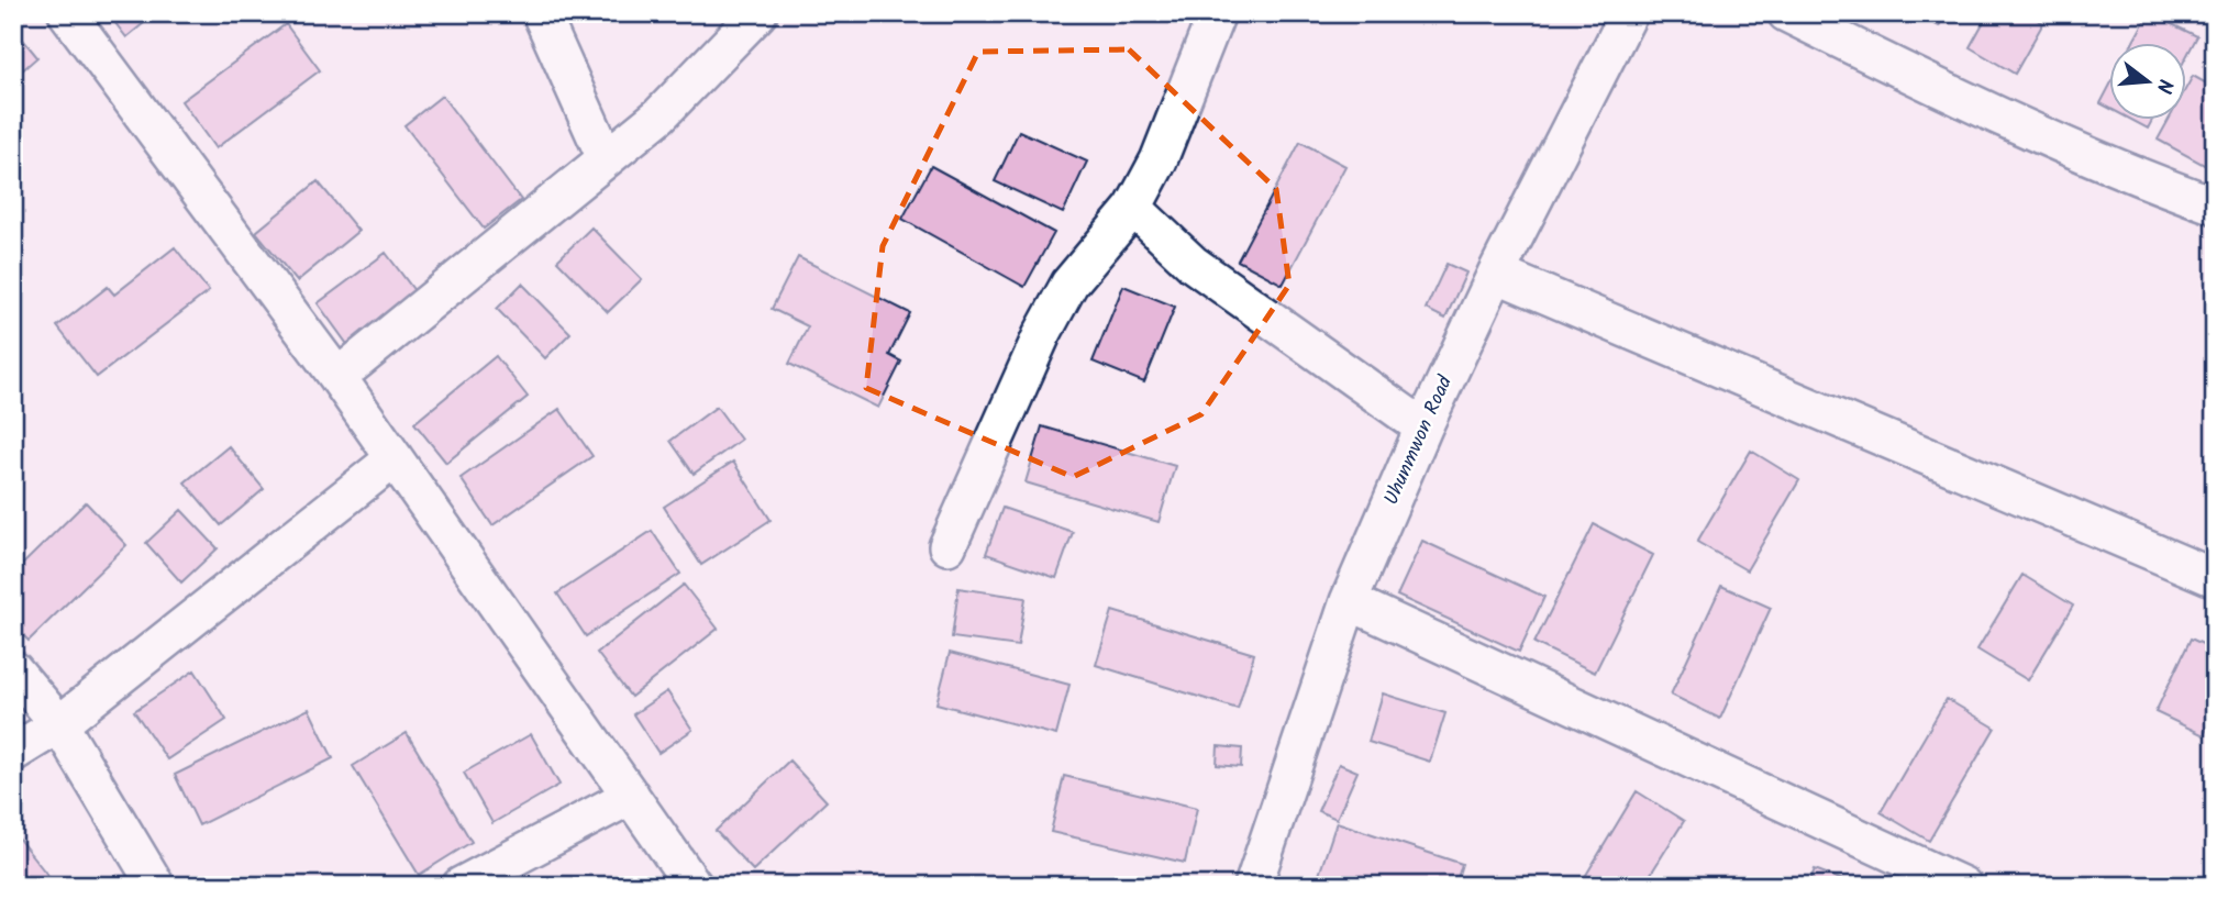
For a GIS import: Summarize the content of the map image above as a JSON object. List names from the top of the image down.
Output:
{
  "streets": {
    "street": ["Uhunmwon Road"]
  },
  "north": "right"
}
